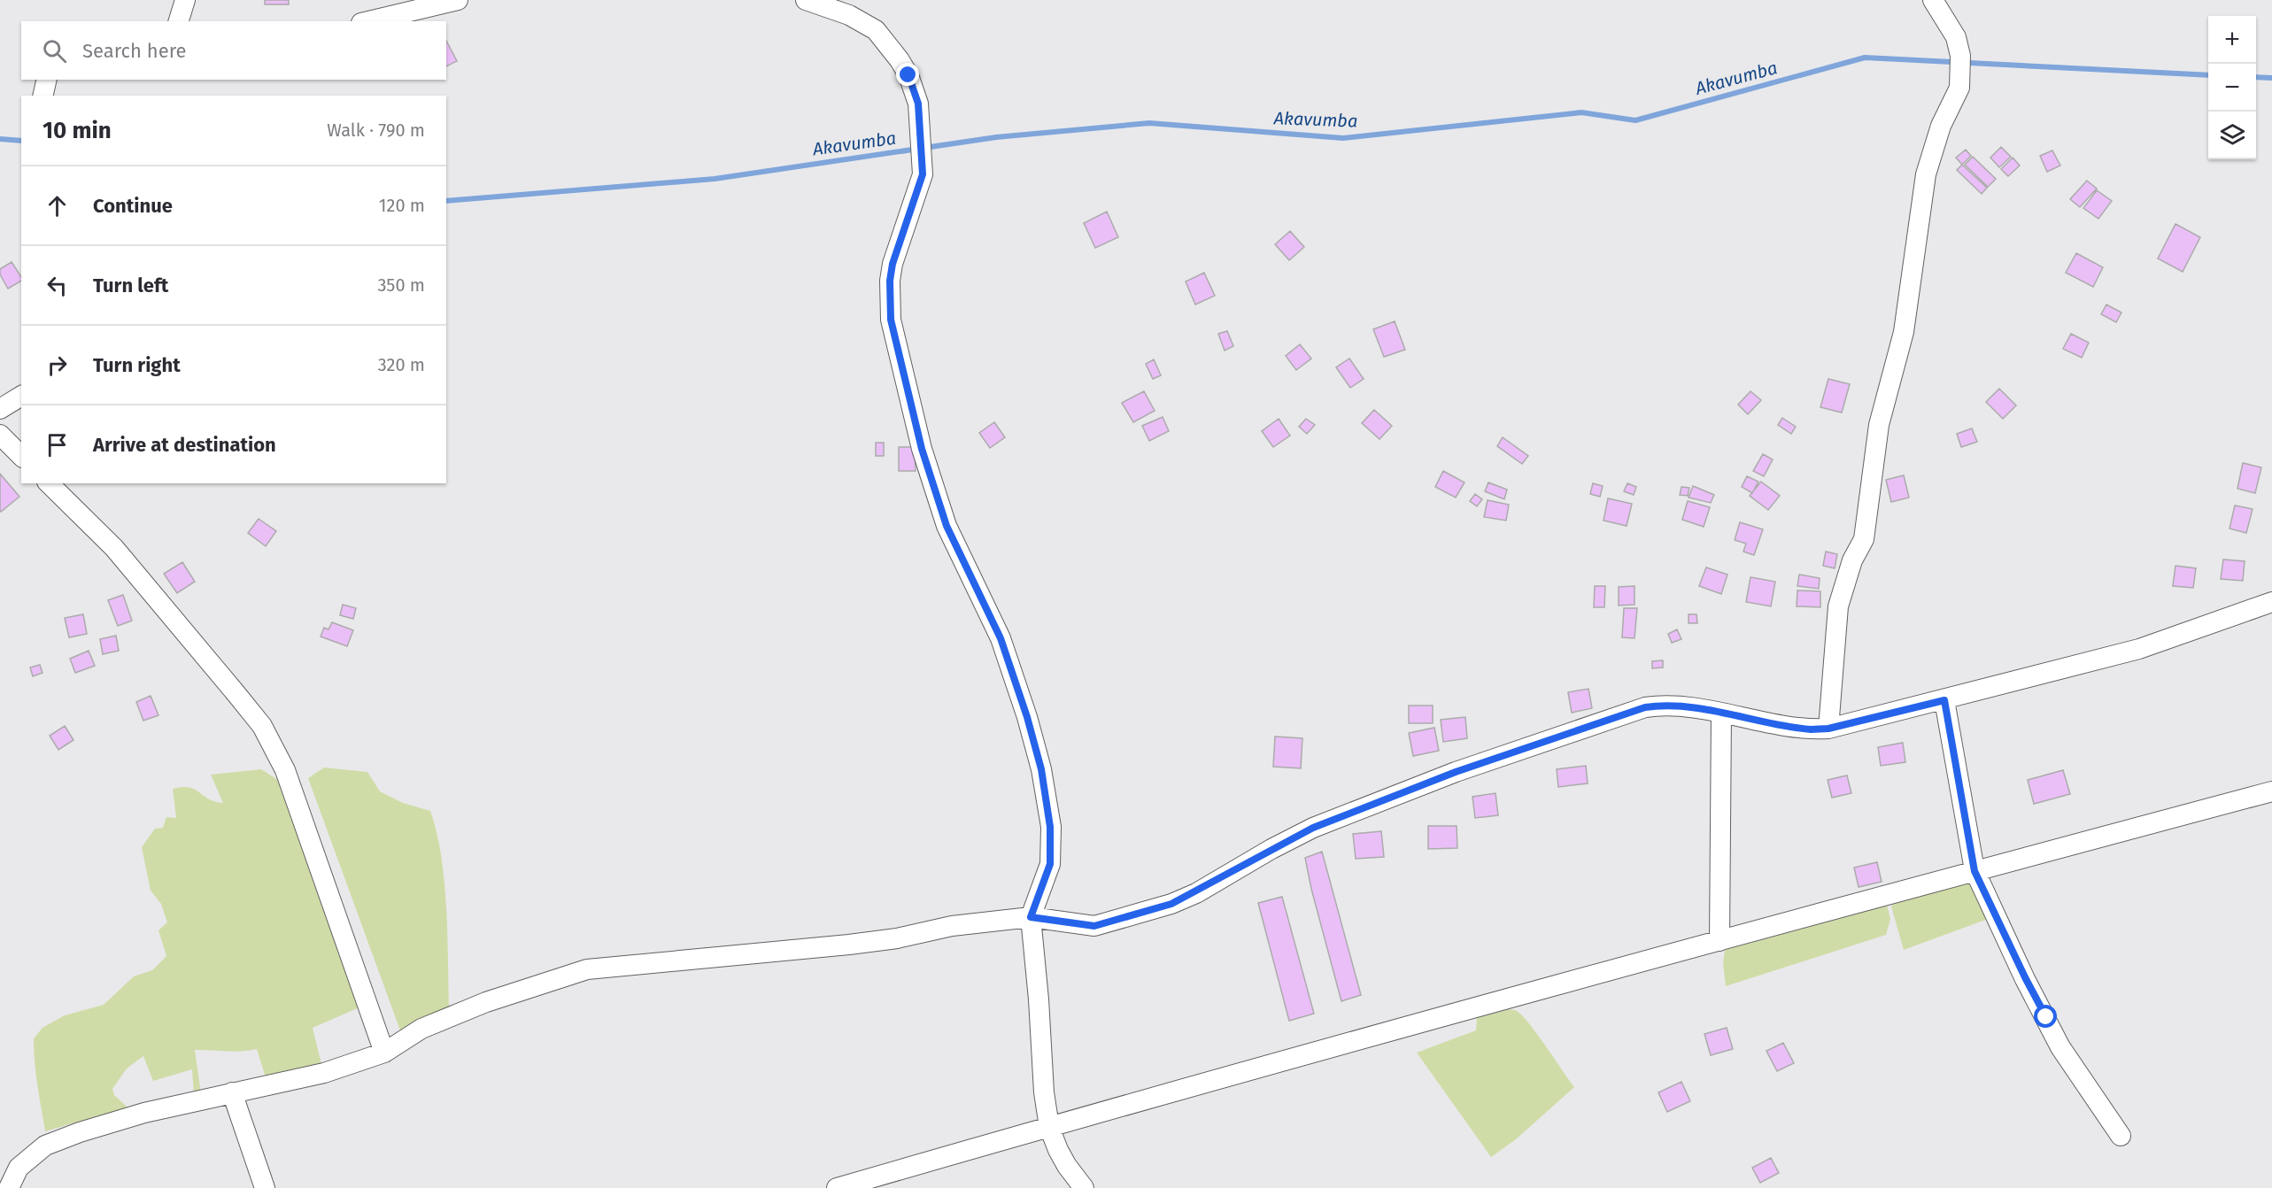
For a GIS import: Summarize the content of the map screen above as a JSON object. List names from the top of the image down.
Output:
{
  "water": ["Akavumba"],
  "page": {
    "map_buttons": ["+", "−"],
    "search": "Search here",
    "heading": ["10 min", "Walk · 790 m"],
    "list": [
      ["Continue", "120 m"],
      ["Turn left", "350 m"],
      ["Turn right", "320 m"],
      "Arrive at destination"
    ]
  }
}
